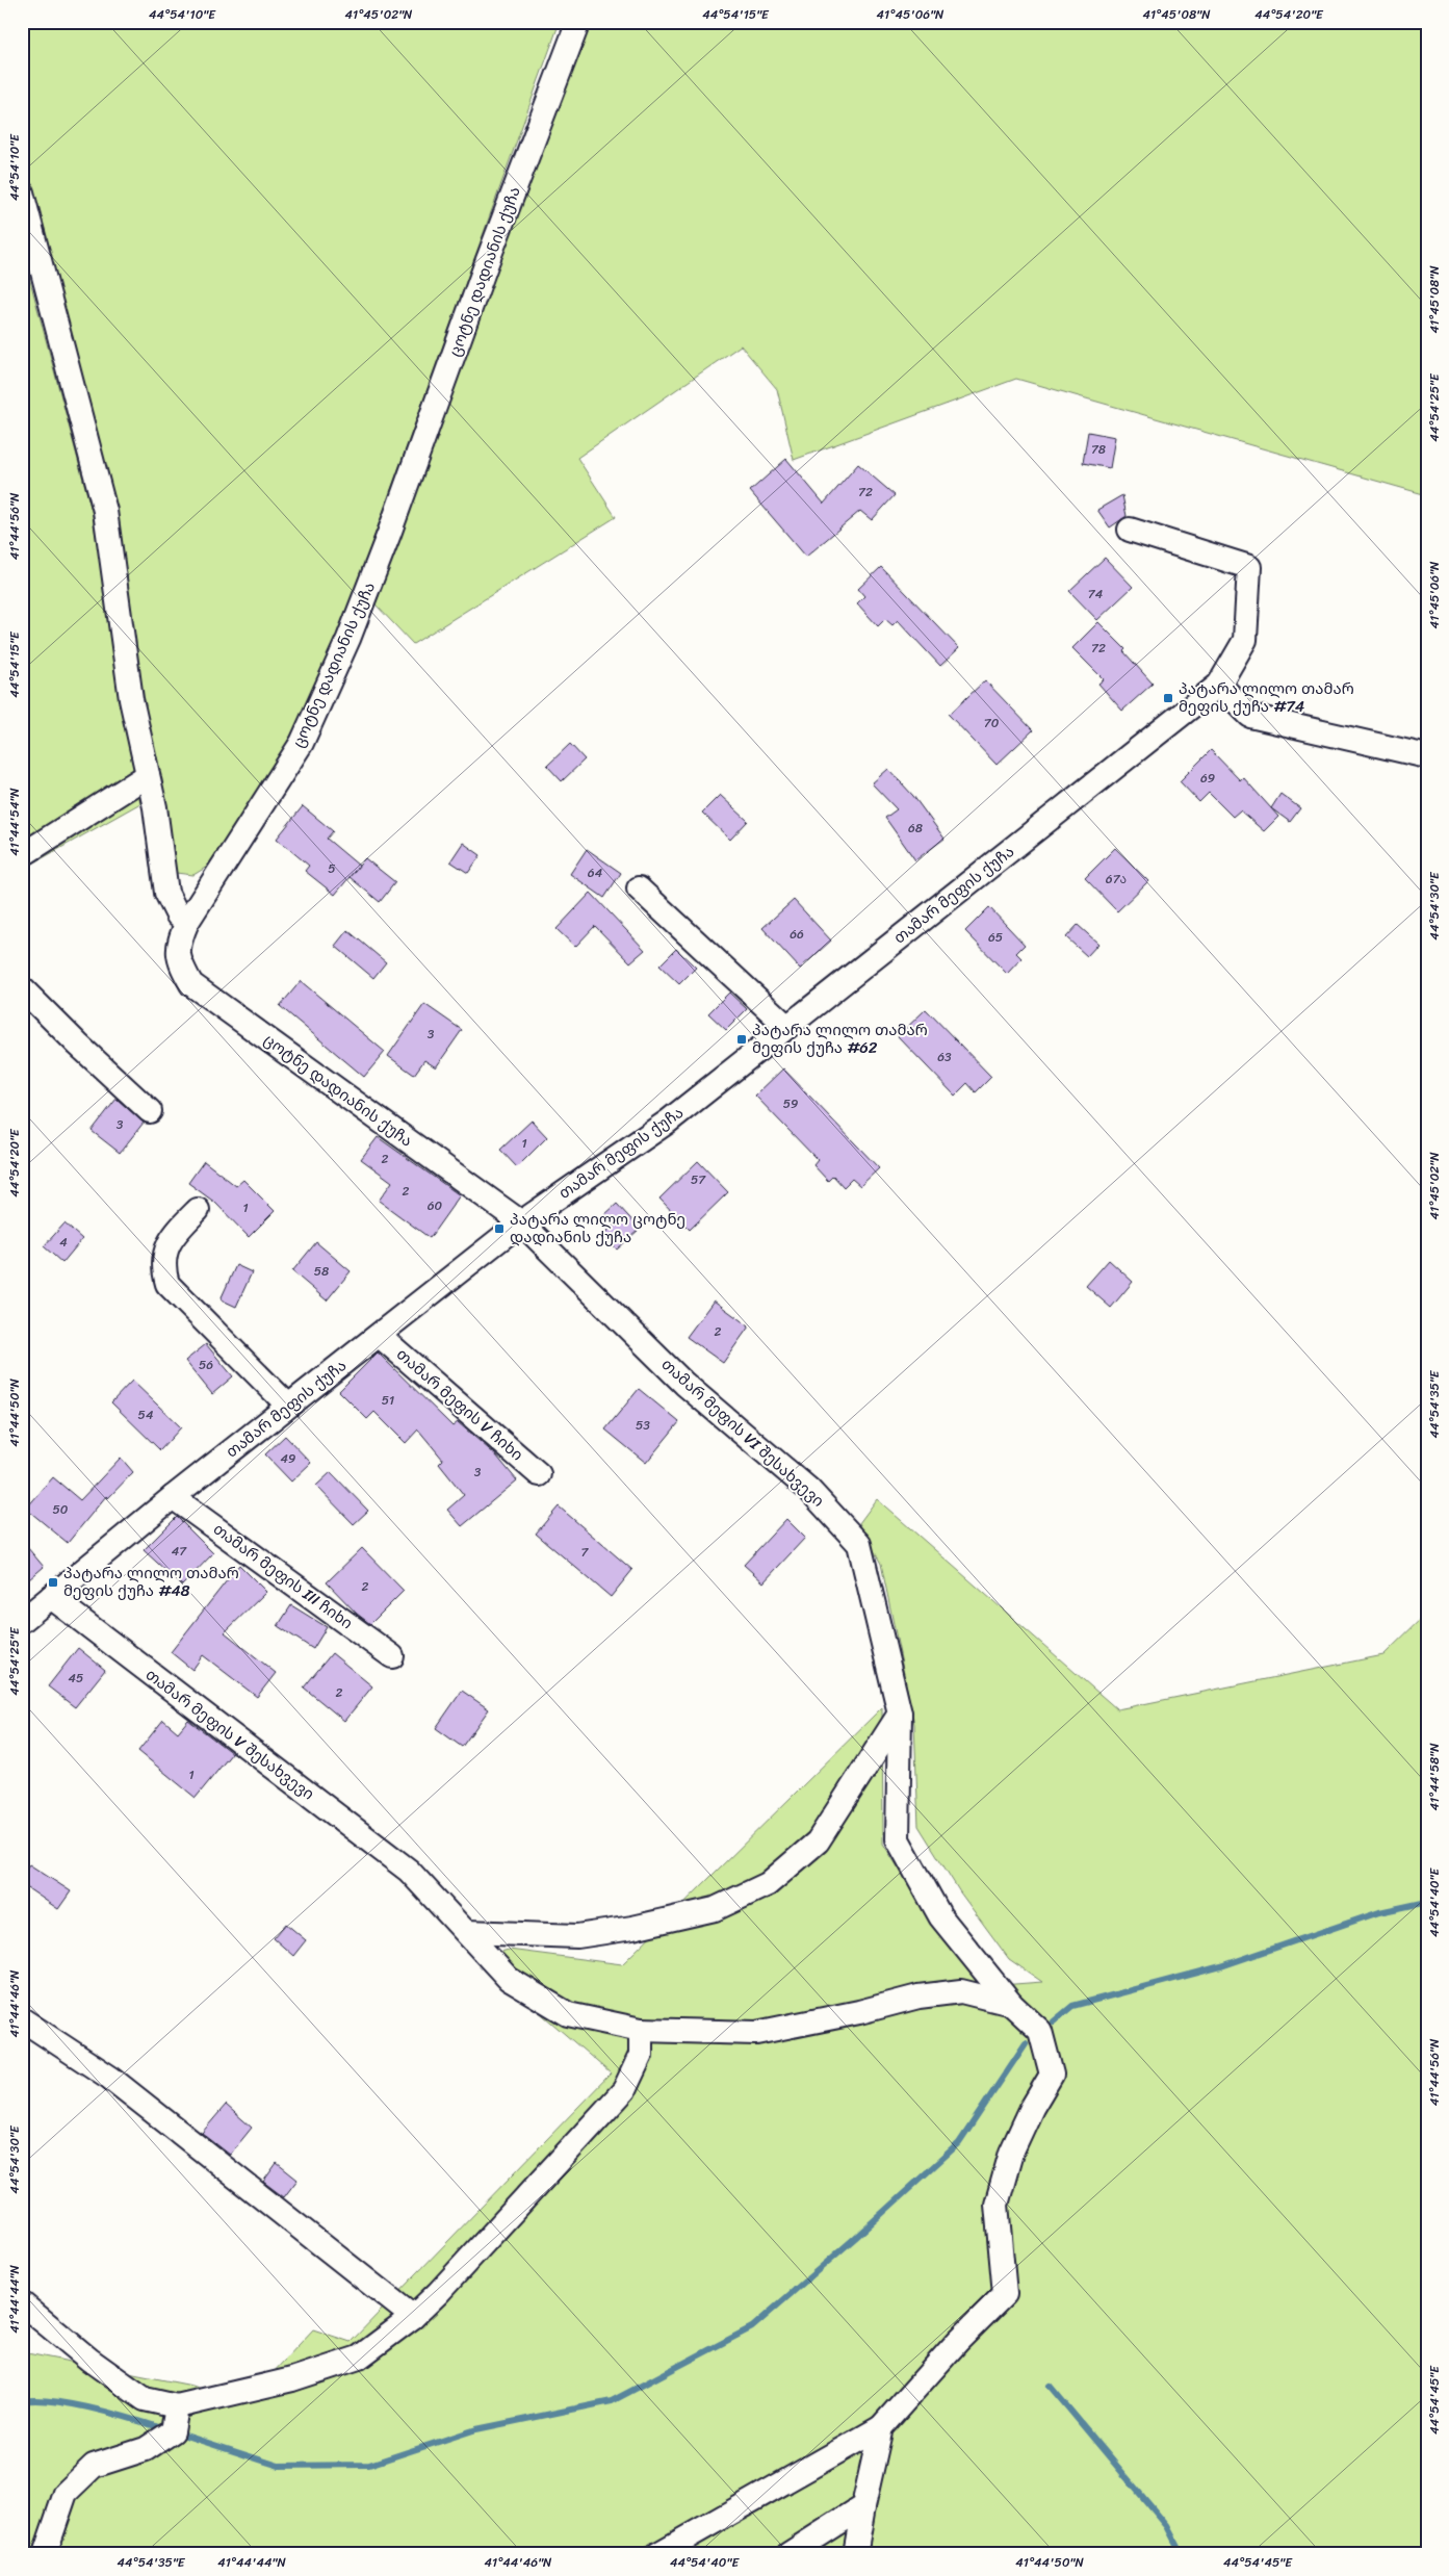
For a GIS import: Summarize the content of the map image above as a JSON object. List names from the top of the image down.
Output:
{
  "streets": {
    "street": [
      "ცოტნე დადიანის ქუჩა",
      "თამარ მეფის ქუჩა",
      "თამარ მეფის V ჩიხი",
      "თამარ მეფის VI შესახვევი",
      "თამარ მეფის III ჩიხი",
      "თამარ მეფის V შესახვევი"
    ]
  },
  "crossings": [
    ["ცოტნე დადიანის ქუჩა", "თამარ მეფის ქუჩა"],
    ["ცოტნე დადიანის ქუჩა", "თამარ მეფის VI შესახვევი"],
    ["თამარ მეფის ქუჩა", "თამარ მეფის V ჩიხი"],
    ["თამარ მეფის ქუჩა", "თამარ მეფის VI შესახვევი"],
    ["თამარ მეფის ქუჩა", "თამარ მეფის III ჩიხი"],
    ["თამარ მეფის ქუჩა", "თამარ მეფის V შესახვევი"],
    ["თამარ მეფის VI შესახვევი", "თამარ მეფის V შესახვევი"]
  ],
  "places": {
    "transit": [
      "პატარა ლილო თამარ მეფის ქუჩა #74",
      "პატარა ლილო თამარ მეფის ქუჩა #62",
      "პატარა ლილო ცოტნე დადიანის ქუჩა",
      "პატარა ლილო თამარ მეფის ქუჩა #48"
    ]
  },
  "house_numbers": [
    "78",
    "72",
    "74",
    "72",
    "70",
    "69",
    "68",
    "5",
    "64",
    "67ა",
    "66",
    "65",
    "3",
    "63",
    "59",
    "3",
    "1",
    "2",
    "57",
    "2",
    "60",
    "1",
    "4",
    "58",
    "2",
    "56",
    "51",
    "54",
    "53",
    "49",
    "3",
    "50",
    "47",
    "7",
    "2",
    "45",
    "2",
    "1"
  ],
  "coordinates": [
    "44°54'10\"E",
    "41°45'02\"N",
    "44°54'15\"E",
    "41°45'06\"N",
    "41°45'08\"N",
    "44°54'20\"E",
    "44°54'25\"E",
    "41°44'56\"N",
    "41°44'54\"N",
    "44°54'30\"E",
    "44°54'35\"E",
    "41°44'50\"N",
    "41°44'58\"N",
    "44°54'40\"E",
    "41°44'46\"N",
    "41°44'44\"N",
    "44°54'45\"E"
  ]
}
